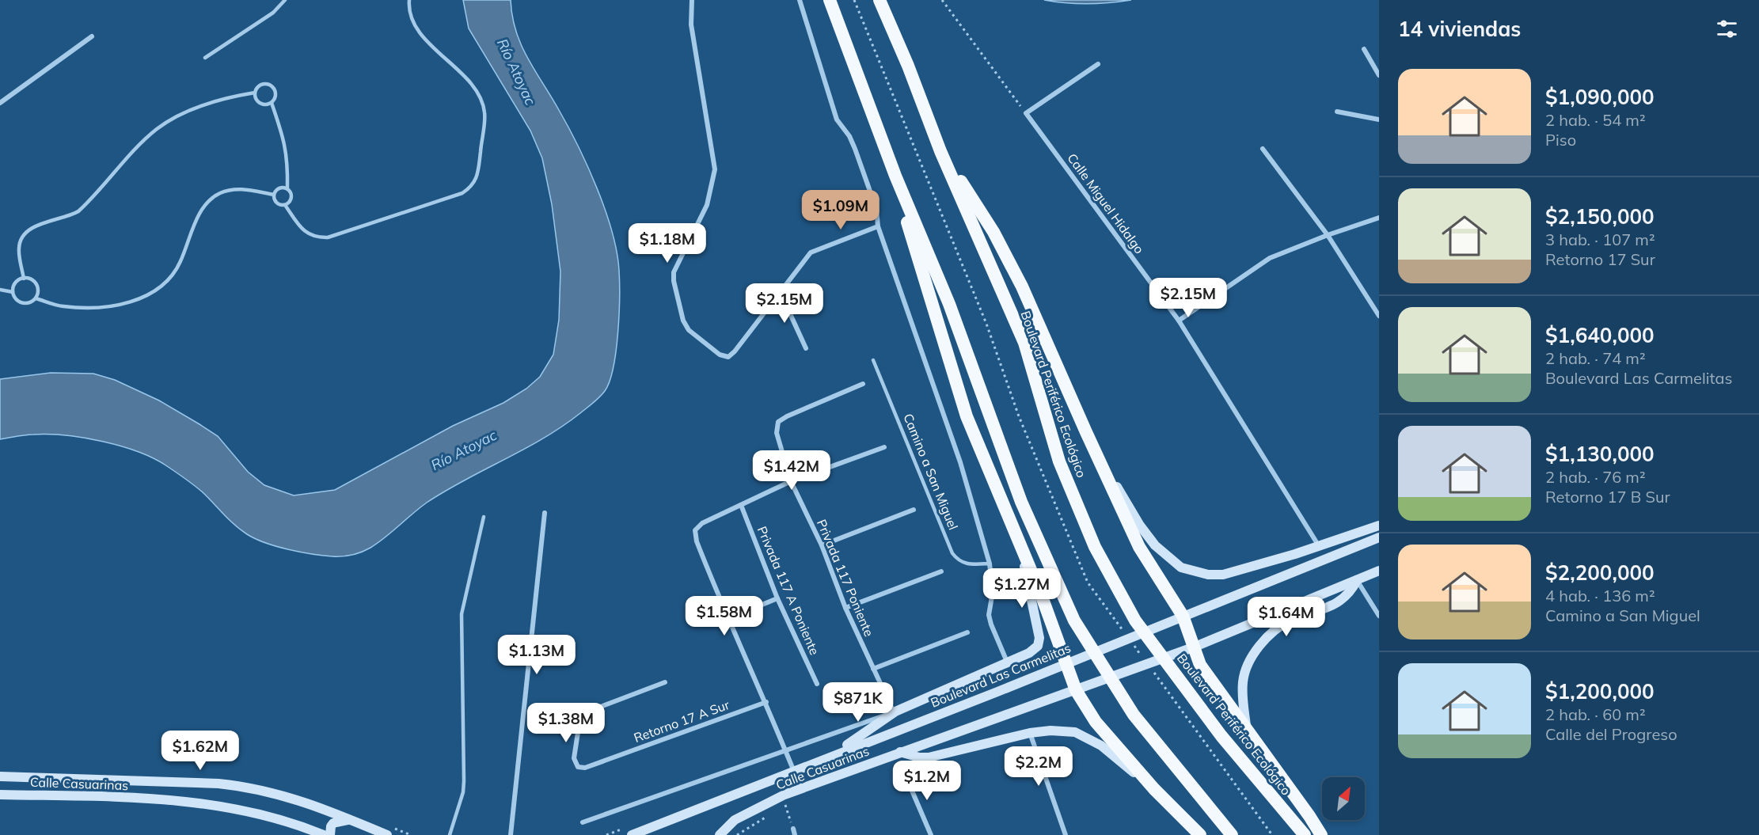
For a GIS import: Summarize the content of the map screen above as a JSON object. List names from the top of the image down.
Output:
{
  "streets": {
    "highway": ["Boulevard Periférico Ecológico"],
    "main road": ["Boulevard Las Carmelitas", "Calle Casuarinas"],
    "street": [
      "Calle Miguel Hidalgo",
      "Privada 117 Poniente",
      "Privada 117 A Poniente",
      "Retorno 17 A Sur"
    ],
    "lane": ["Camino a San Miguel"]
  },
  "water": ["Río Atoyac"],
  "north": "top right",
  "page": {
    "heading": "14 viviendas",
    "list": [
      {
        "name": "$1,090,000",
        "note": "2 hab. · 54 m² · Piso"
      },
      {
        "name": "$2,150,000",
        "note": "3 hab. · 107 m² · Retorno 17 Sur"
      },
      {
        "name": "$1,640,000",
        "note": "2 hab. · 74 m² · Boulevard Las Carmelitas"
      },
      {
        "name": "$1,130,000",
        "note": "2 hab. · 76 m² · Retorno 17 B Sur"
      },
      {
        "name": "$2,200,000",
        "note": "4 hab. · 136 m² · Camino a San Miguel"
      },
      {
        "name": "$1,200,000",
        "note": "2 hab. · 60 m² · Calle del Progreso"
      }
    ],
    "price": [
      "$1.09M",
      "$1.18M",
      "$2.15M",
      "$2.15M",
      "$1.42M",
      "$1.27M",
      "$1.58M",
      "$1.64M",
      "$1.13M",
      "$871K",
      "$1.38M",
      "$1.62M",
      "$2.2M",
      "$1.2M"
    ]
  }
}
